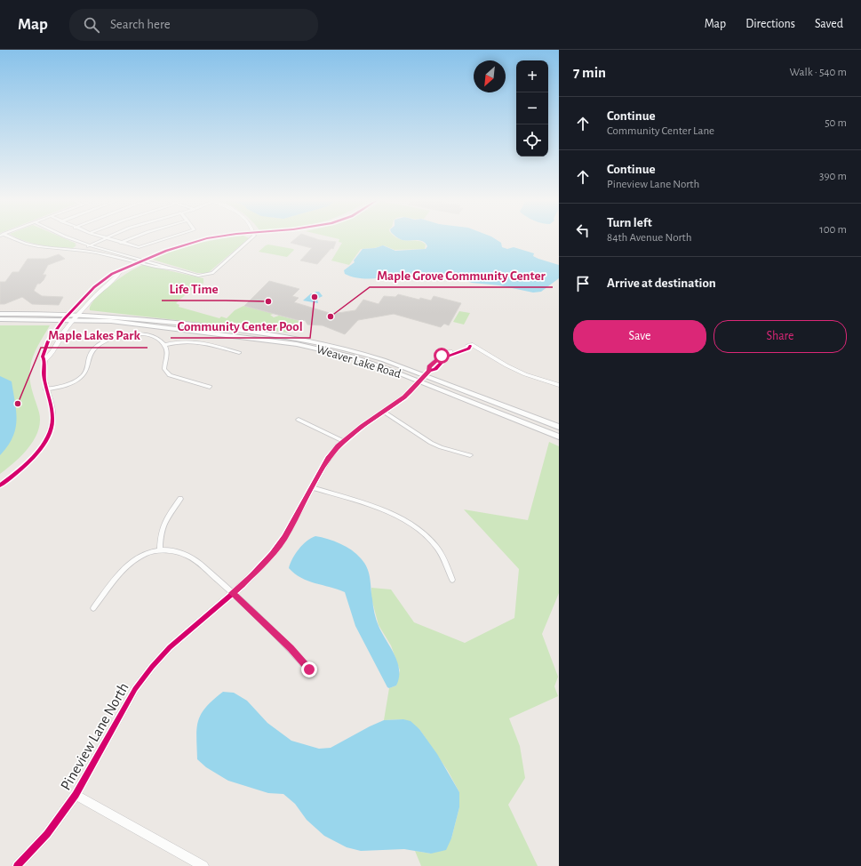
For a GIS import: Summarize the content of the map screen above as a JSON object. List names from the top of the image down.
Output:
{
  "streets": {
    "main road": ["Weaver Lake Road"],
    "street": ["Pineview Lane North"]
  },
  "crossings": [
    ["Weaver Lake Road", "Pineview Lane North"]
  ],
  "places": [
    "Community Center Pool",
    "Life Time",
    "Maple Grove Community Center",
    "Maple Lakes Park"
  ],
  "north": "bottom left",
  "page": {
    "header": "Map",
    "search": "Search here",
    "nav": ["Map", "Directions", "Saved"],
    "heading": ["7 min", "Walk · 540 m"],
    "map_buttons": ["+", "−"],
    "list": [
      ["Continue", "Community Center Lane", "50 m"],
      ["Continue", "Pineview Lane North", "390 m"],
      ["Turn left", "84th Avenue North", "100 m"],
      "Arrive at destination"
    ],
    "buttons": ["Save", "Share"]
  }
}
